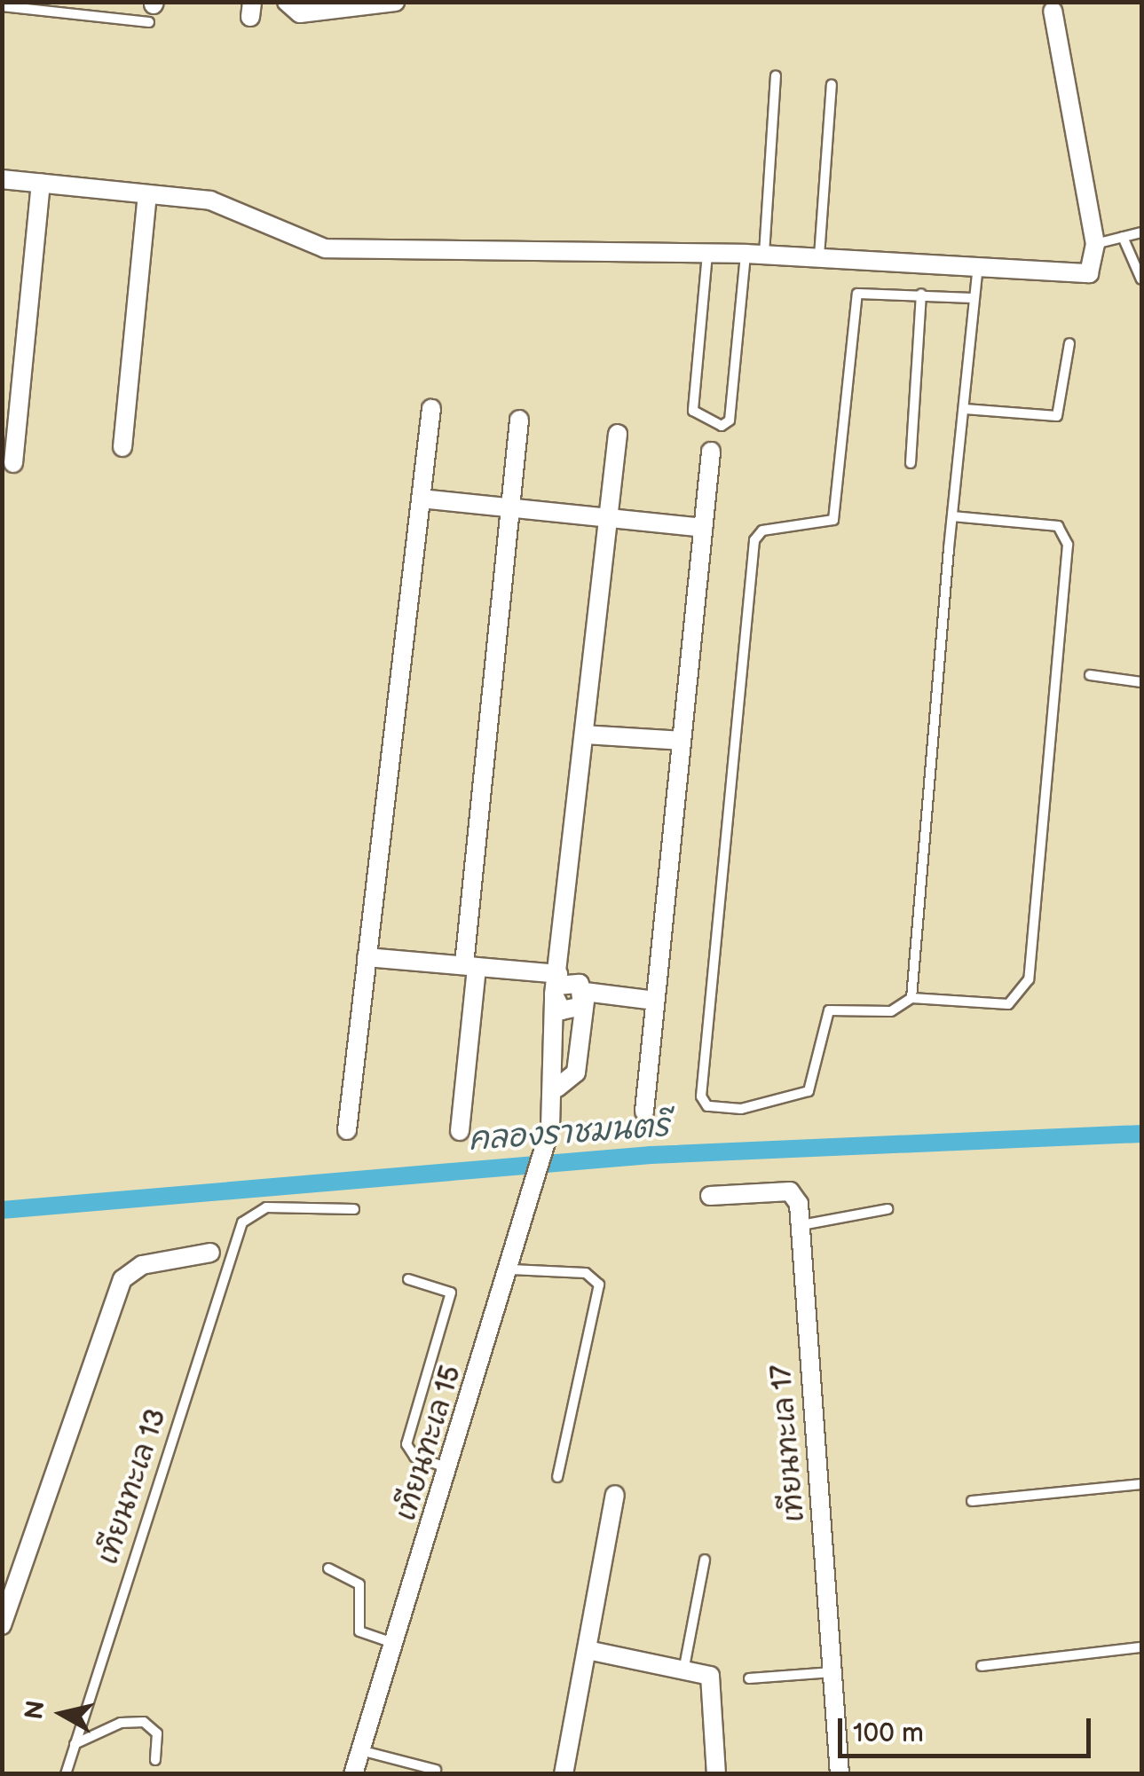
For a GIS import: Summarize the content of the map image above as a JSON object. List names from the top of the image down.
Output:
{
  "streets": {
    "street": ["เทียนทะเล 15", "เทียนทะเล 17"],
    "lane": ["เทียนทะเล 13"]
  },
  "water": ["คลองราชมนตรี"],
  "scale_bar": "100 m",
  "north": "left"
}
